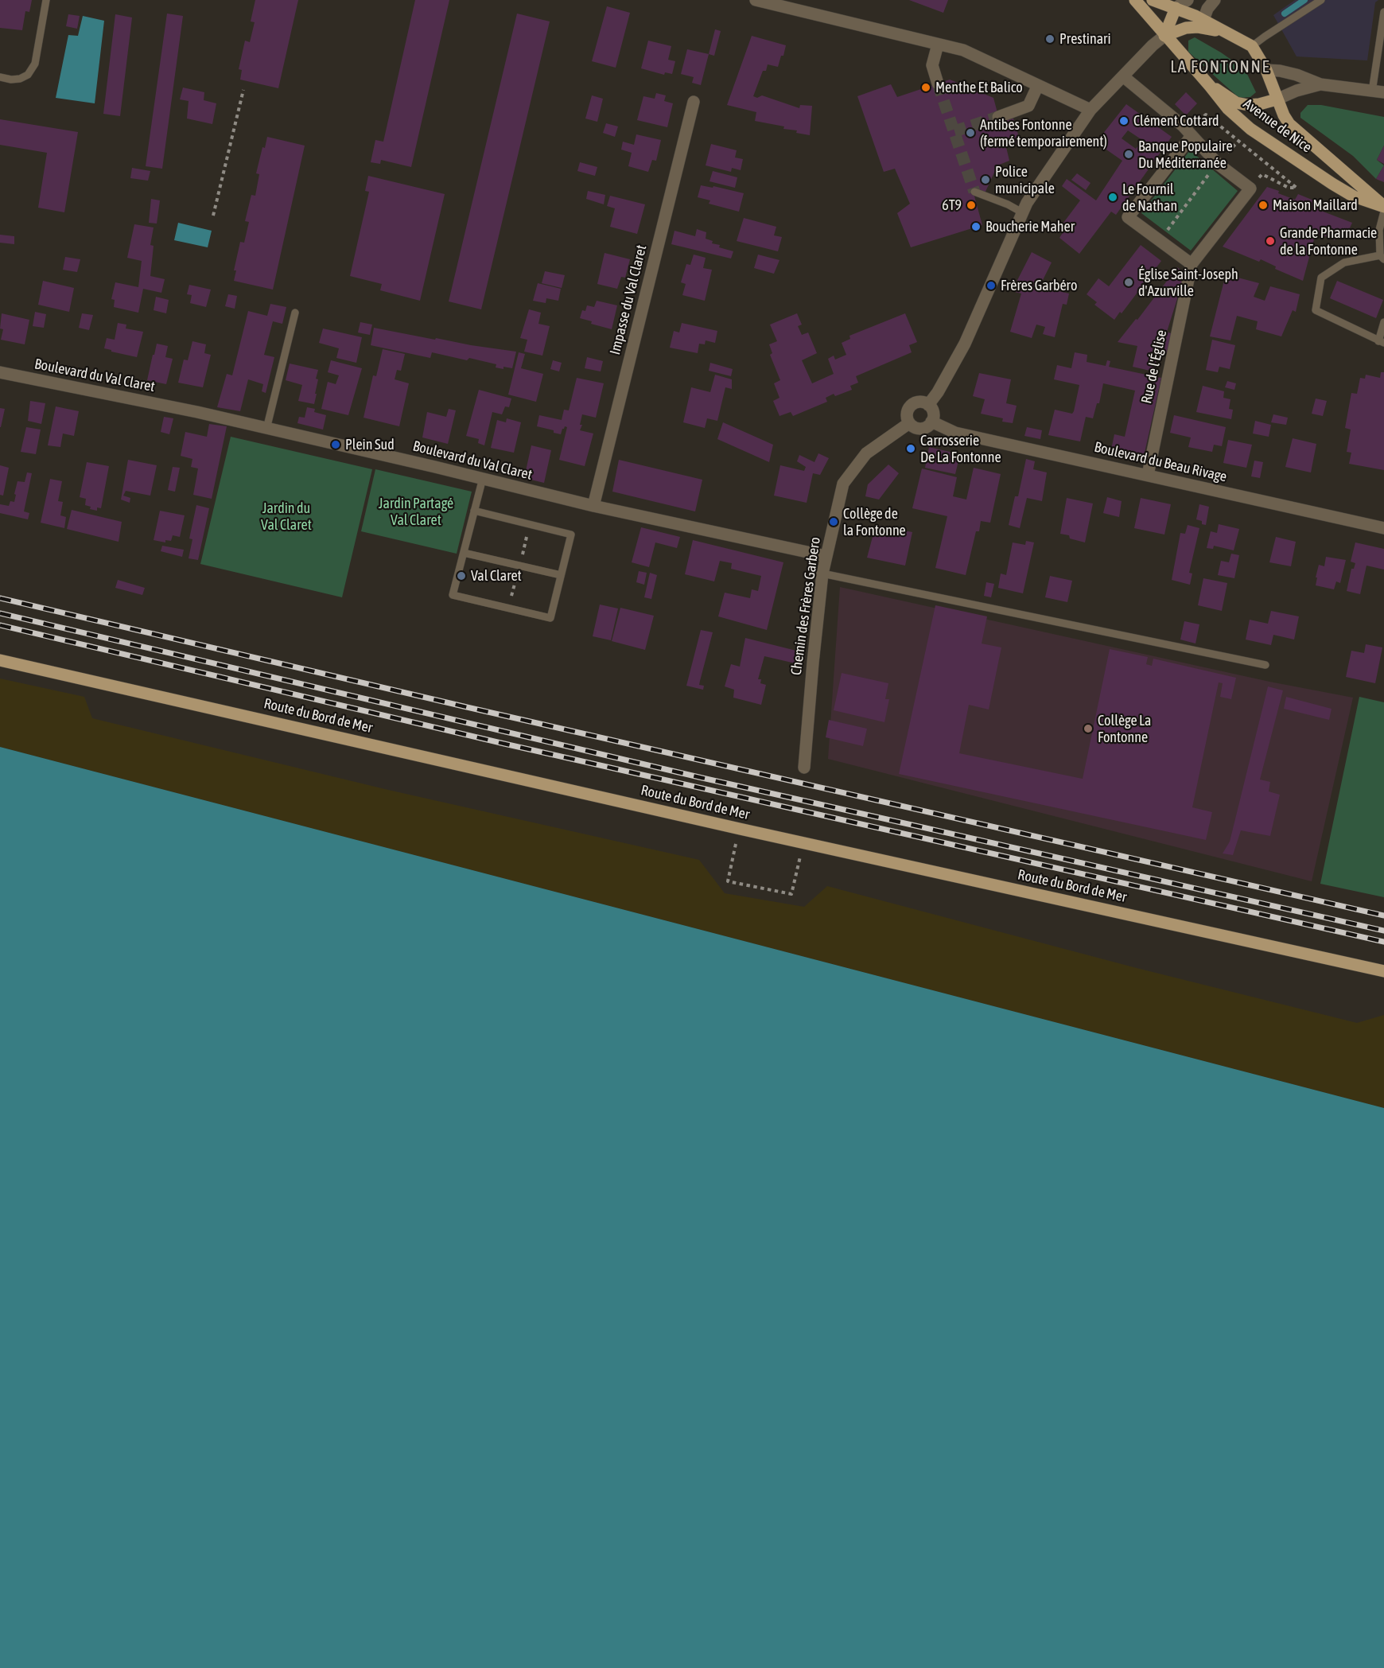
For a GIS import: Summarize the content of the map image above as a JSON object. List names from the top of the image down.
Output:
{
  "streets": {
    "main road": ["Avenue de Nice", "Route du Bord de Mer"],
    "street": [
      "Impasse du Val Claret",
      "Rue de l'Église",
      "Boulevard du Val Claret",
      "Boulevard du Beau Rivage",
      "Chemin des Frères Garbero"
    ]
  },
  "crossings": [
    ["Impasse du Val Claret", "Boulevard du Val Claret"],
    ["Rue de l'Église", "Boulevard du Beau Rivage"],
    ["Boulevard du Val Claret", "Chemin des Frères Garbero"],
    ["Boulevard du Beau Rivage", "Chemin des Frères Garbero"]
  ],
  "districts": ["LA FONTONNE"],
  "parks": ["Jardin Partagé Val Claret", "Jardin du Val Claret"],
  "places": [
    "Prestinari",
    "Menthe Et Balico",
    "Clément Cottard",
    "Antibes Fontonne (fermé temporairement)",
    "Banque Populaire Du Méditerranée",
    "Police municipale",
    "Le Fournil de Nathan",
    "6T9",
    "Maison Maillard",
    "Boucherie Maher",
    "Grande Pharmacie de la Fontonne",
    "Église Saint-Joseph d'Azurville",
    "Frères Garbéro",
    "Plein Sud",
    "Carrosserie De La Fontonne",
    "Collège de la Fontonne",
    "Val Claret",
    "Collège La Fontonne"
  ]
}
